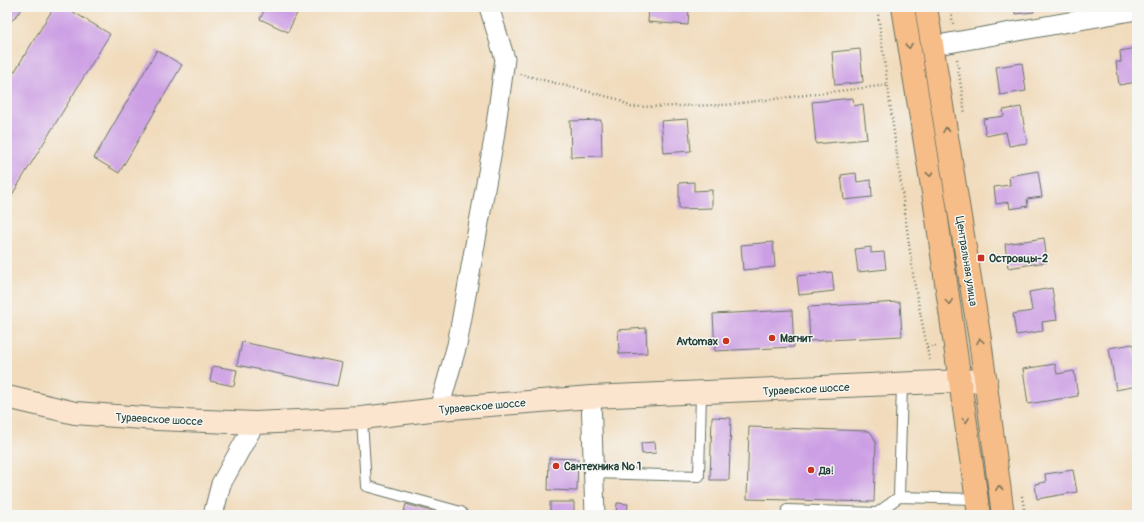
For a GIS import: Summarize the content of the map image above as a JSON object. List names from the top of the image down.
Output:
{
  "streets": {
    "main road": ["Центральная улица", "Тураевское шоссе"]
  },
  "crossings": [
    ["Центральная улица", "Тураевское шоссе"]
  ],
  "places": {
    "transit": ["Островцы-2"],
    "other": [
      "Магнит",
      "Avtomax",
      "Сантехника № 1",
      "Да!"
    ]
  }
}
